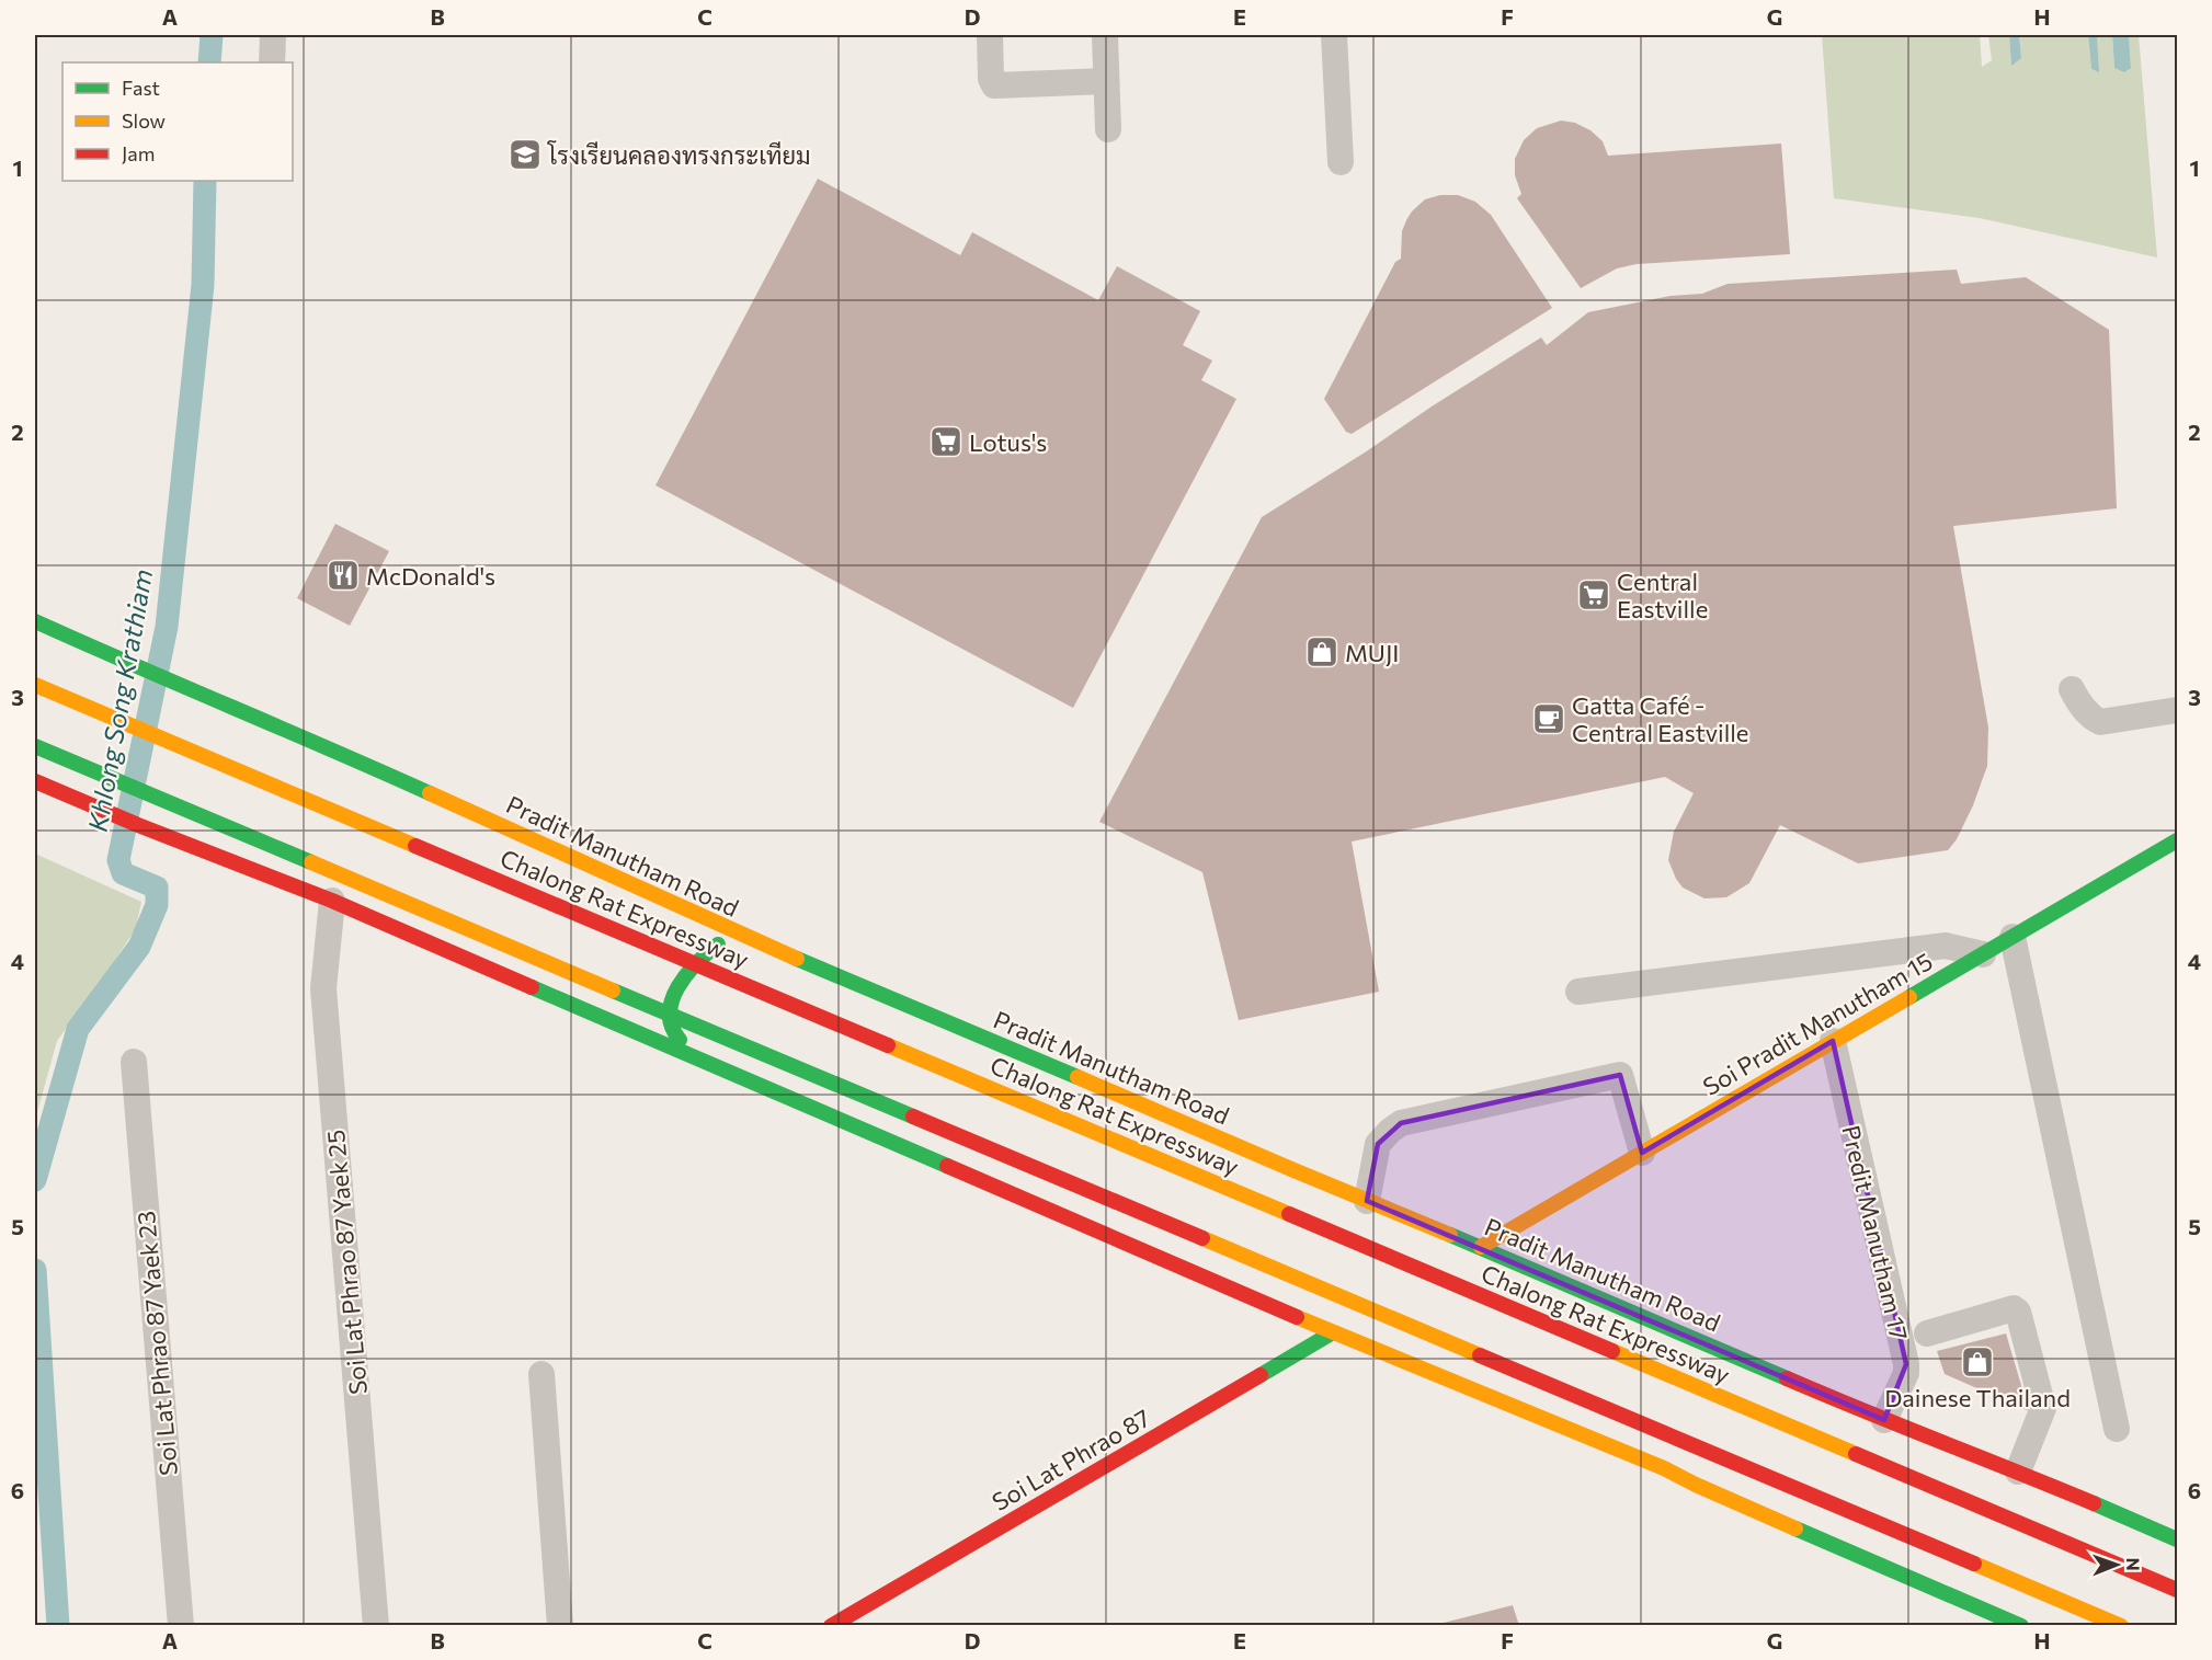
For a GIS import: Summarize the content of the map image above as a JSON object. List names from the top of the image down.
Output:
{
  "streets": {
    "main road": [
      "Pradit Manutham Road",
      "Chalong Rat Expressway",
      "Soi Pradit Manutham 15",
      "Soi Lat Phrao 87"
    ],
    "street": ["Predit Manutham 17", "Soi Lat Phrao 87 Yaek 25", "Soi Lat Phrao 87 Yaek 23"]
  },
  "crossings": [
    ["Pradit Manutham Road", "Soi Pradit Manutham 15"],
    ["Pradit Manutham Road", "Predit Manutham 17"],
    ["Soi Pradit Manutham 15", "Predit Manutham 17"]
  ],
  "water": ["Khlong Song Krathiam"],
  "places": {
    "school or university": ["โรงเรียนคลองทรงกระเทียม"],
    "supermarket": ["Lotus's", "Central Eastville"],
    "restaurant": ["McDonald's"],
    "shop": ["MUJI", "Dainese Thailand"],
    "cafe": ["Gatta Café - Central Eastville"]
  },
  "legend": ["Fast", "Slow", "Jam"],
  "north": "right",
  "grid": {
    "columns": [
      "A",
      "B",
      "C",
      "D",
      "E",
      "F",
      "G",
      "H"
    ],
    "rows": [
      "1",
      "2",
      "3",
      "4",
      "5",
      "6"
    ]
  }
}
